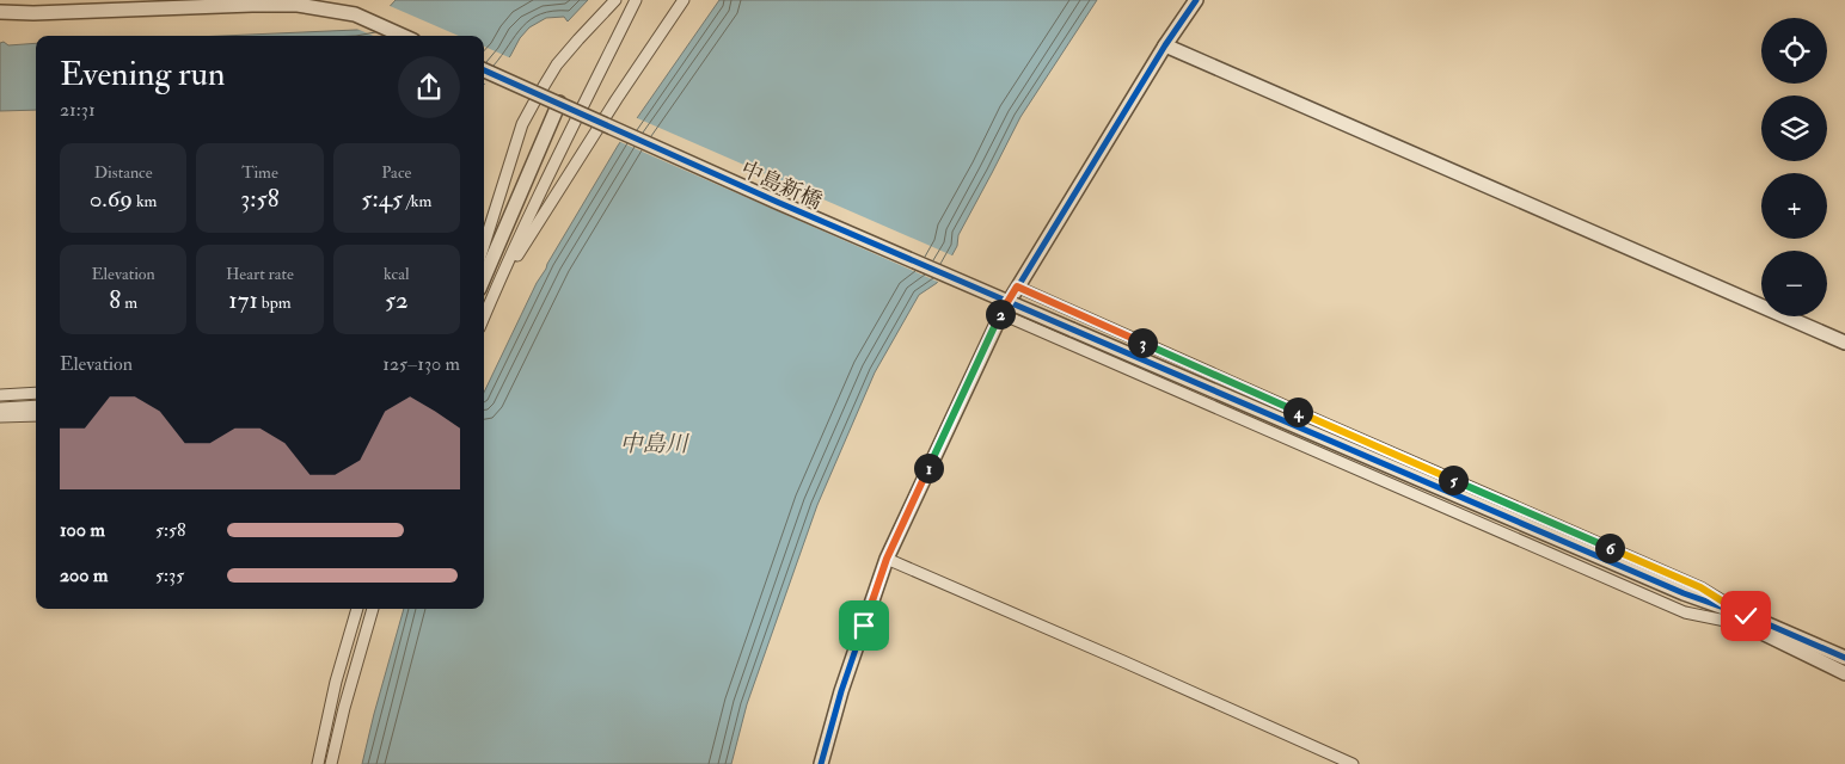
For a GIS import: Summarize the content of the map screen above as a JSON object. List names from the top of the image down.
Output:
{
  "streets": {
    "street": ["中島新橋"]
  },
  "water": ["中島川"],
  "page": {
    "map_buttons": ["+", "−"],
    "heading": ["Evening run", "21:31"],
    "stats": [
      ["Distance", "0.69 km"],
      ["Time", "3:58"],
      ["Pace", "5:45 /km"],
      ["Elevation", "8 m"],
      ["Heart rate", "171 bpm"],
      ["kcal", "52"]
    ],
    "pins": [
      "2",
      "3",
      "4",
      "1",
      "5",
      "6"
    ],
    "chart": ["Elevation", "125–130 m"],
    "list": [
      {
        "name": "100 m",
        "note": "5:58"
      },
      {
        "name": "200 m",
        "note": "5:35"
      }
    ]
  }
}
